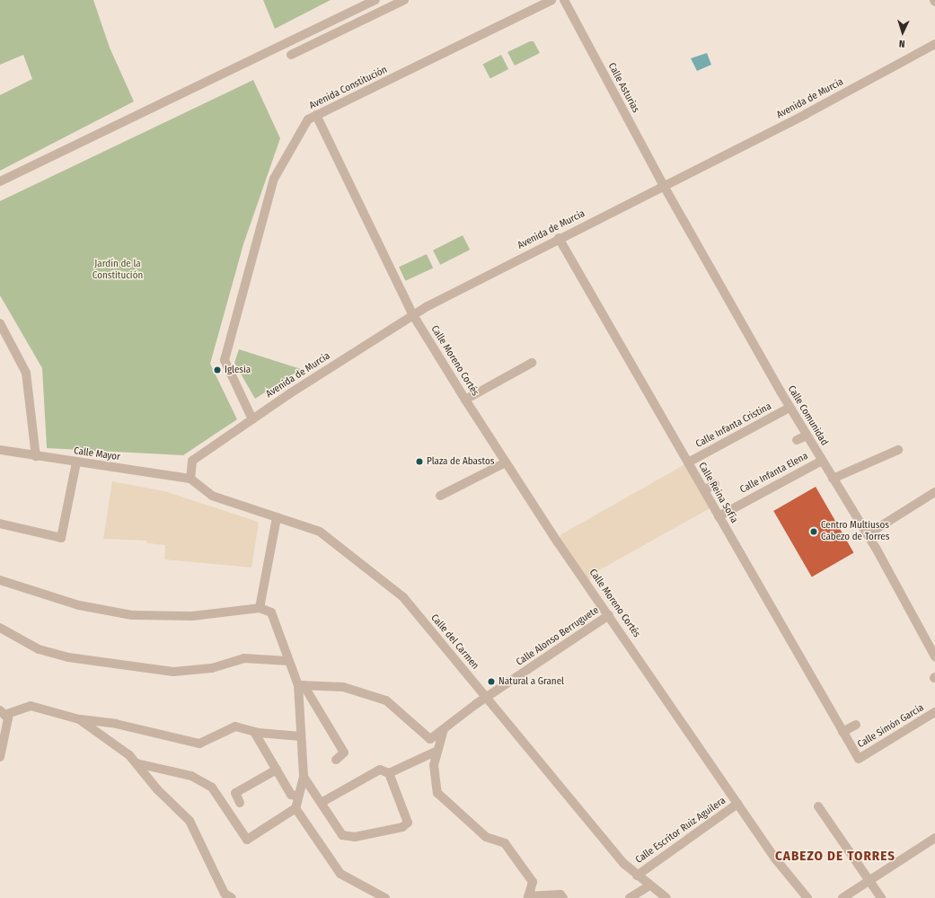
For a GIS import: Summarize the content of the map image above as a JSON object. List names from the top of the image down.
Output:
{
  "streets": {
    "street": [
      "Avenida Constitución",
      "Calle Asturias",
      "Avenida de Murcia",
      "Calle Moreno Cortés",
      "Calle Comunidad",
      "Calle Infanta Cristina",
      "Calle Mayor",
      "Calle Infanta Elena",
      "Calle Reina Sofía",
      "Calle Alonso Berruguete",
      "Calle del Carmen",
      "Calle Simón García",
      "Calle Escritor Ruiz Aguilera"
    ]
  },
  "crossings": [
    ["Avenida Constitución", "Avenida de Murcia"],
    ["Avenida Constitución", "Calle Moreno Cortés"],
    ["Calle Asturias", "Avenida de Murcia"],
    ["Calle Asturias", "Calle Comunidad"],
    ["Avenida de Murcia", "Calle Moreno Cortés"],
    ["Avenida de Murcia", "Calle Comunidad"],
    ["Avenida de Murcia", "Calle Mayor"],
    ["Avenida de Murcia", "Calle Reina Sofía"],
    ["Avenida de Murcia", "Calle del Carmen"],
    ["Calle Moreno Cortés", "Calle Alonso Berruguete"],
    ["Calle Moreno Cortés", "Calle Escritor Ruiz Aguilera"],
    ["Calle Comunidad", "Calle Infanta Cristina"],
    ["Calle Comunidad", "Calle Infanta Elena"],
    ["Calle Infanta Cristina", "Calle Reina Sofía"],
    ["Calle Mayor", "Calle del Carmen"],
    ["Calle Infanta Elena", "Calle Reina Sofía"],
    ["Calle Reina Sofía", "Calle Simón García"],
    ["Calle Alonso Berruguete", "Calle del Carmen"],
    ["Calle del Carmen", "Calle Escritor Ruiz Aguilera"]
  ],
  "districts": ["CABEZO DE TORRES"],
  "parks": ["Jardín de la Constitución"],
  "places": [
    "Iglesia",
    "Plaza de Abastos",
    "Centro Multiusos Cabezo de Torres",
    "Natural a Granel"
  ],
  "north": "bottom"
}
